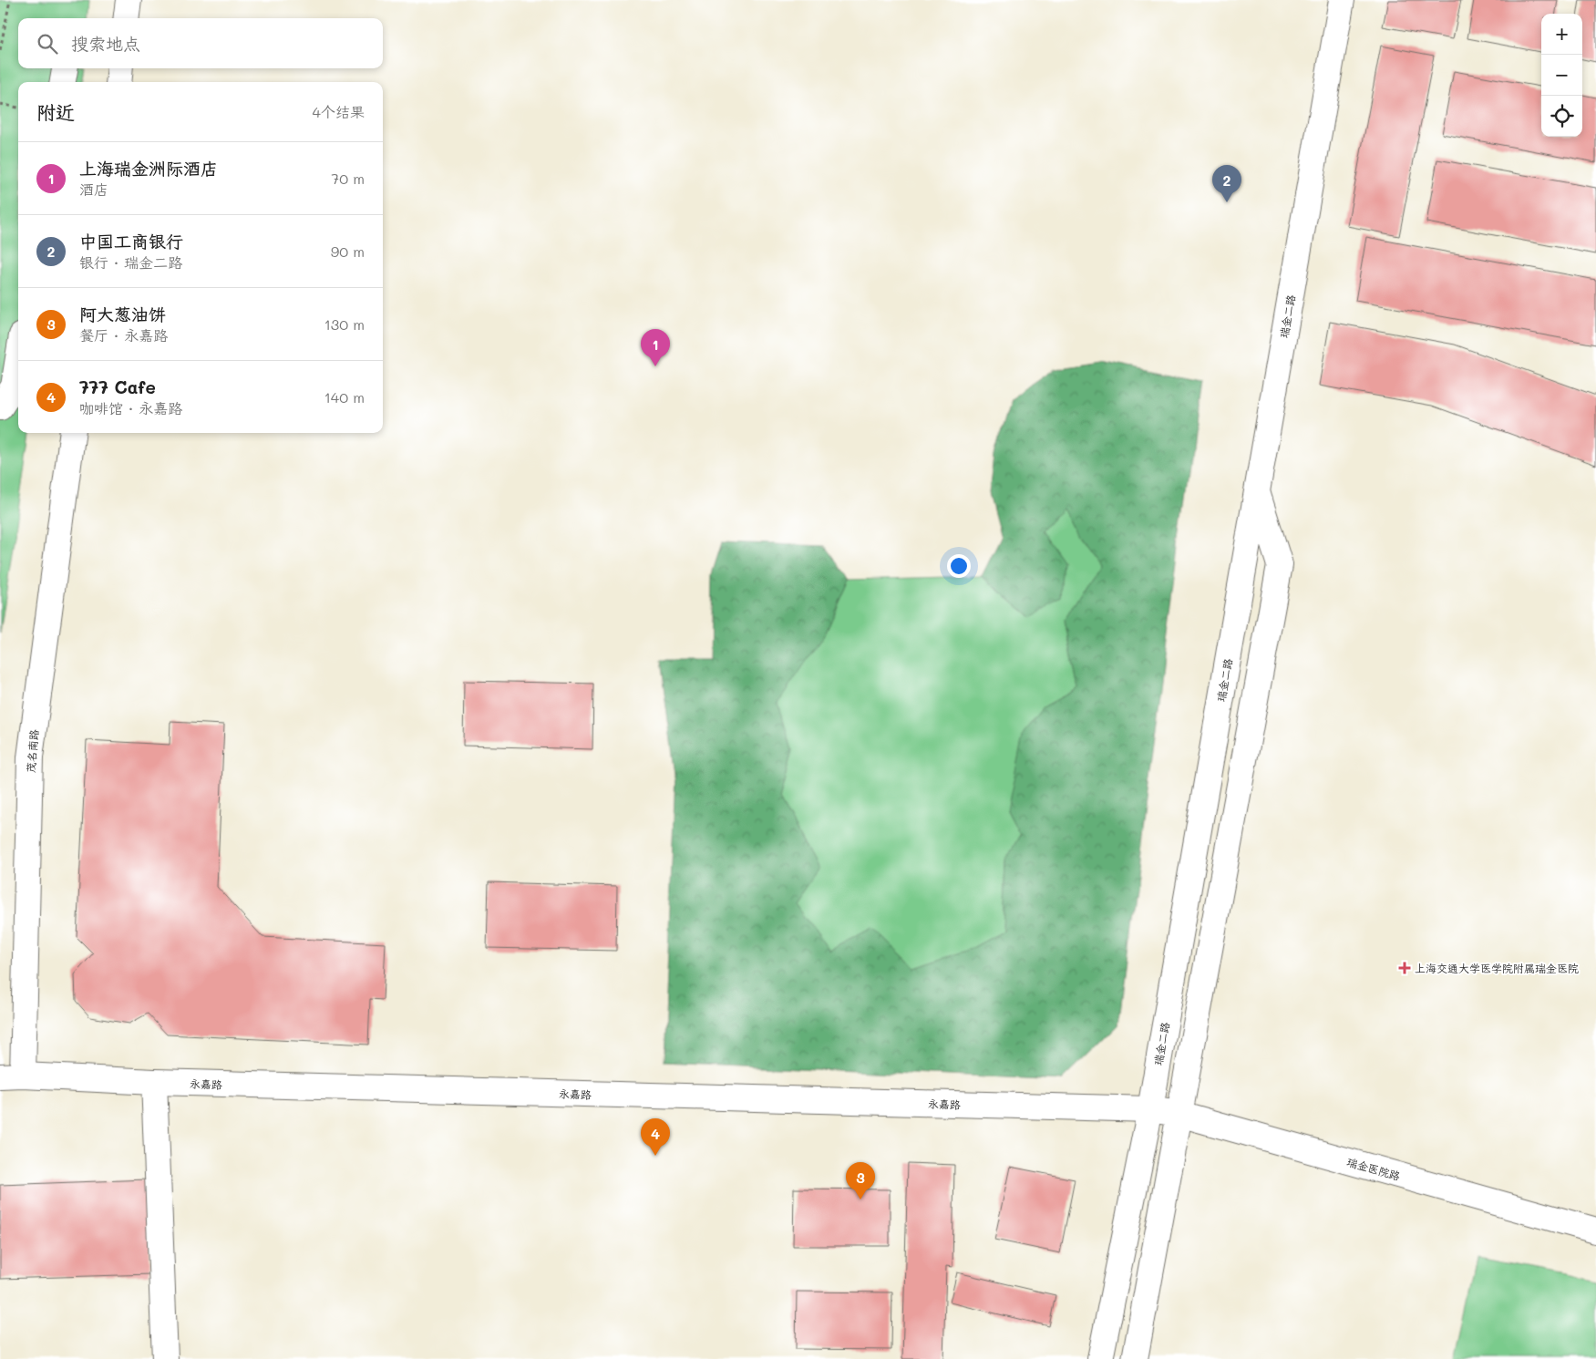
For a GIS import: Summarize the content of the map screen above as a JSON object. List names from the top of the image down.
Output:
{
  "streets": {
    "main road": [
      "瑞金二路",
      "茂名南路",
      "永嘉路",
      "瑞金医院路"
    ]
  },
  "crossings": [
    ["瑞金二路", "永嘉路"],
    ["瑞金二路", "瑞金医院路"],
    ["茂名南路", "永嘉路"],
    ["永嘉路", "瑞金医院路"]
  ],
  "places": {
    "health": ["上海交通大学医学院附属瑞金医院"]
  },
  "page": {
    "map_buttons": ["+", "−"],
    "search": "搜索地点",
    "heading": ["附近", "4个结果"],
    "list": [
      {
        "mark": "1",
        "name": "上海瑞金洲际酒店",
        "note": "酒店",
        "value": "70 m"
      },
      {
        "mark": "2",
        "name": "中国工商银行",
        "note": "银行 · 瑞金二路",
        "value": "90 m"
      },
      {
        "mark": "3",
        "name": "阿大葱油饼",
        "note": "餐厅 · 永嘉路",
        "value": "130 m"
      },
      {
        "mark": "4",
        "name": "777 Cafe",
        "note": "咖啡馆 · 永嘉路",
        "value": "140 m"
      }
    ],
    "pins": [
      "2",
      "1",
      "4",
      "3"
    ]
  }
}
